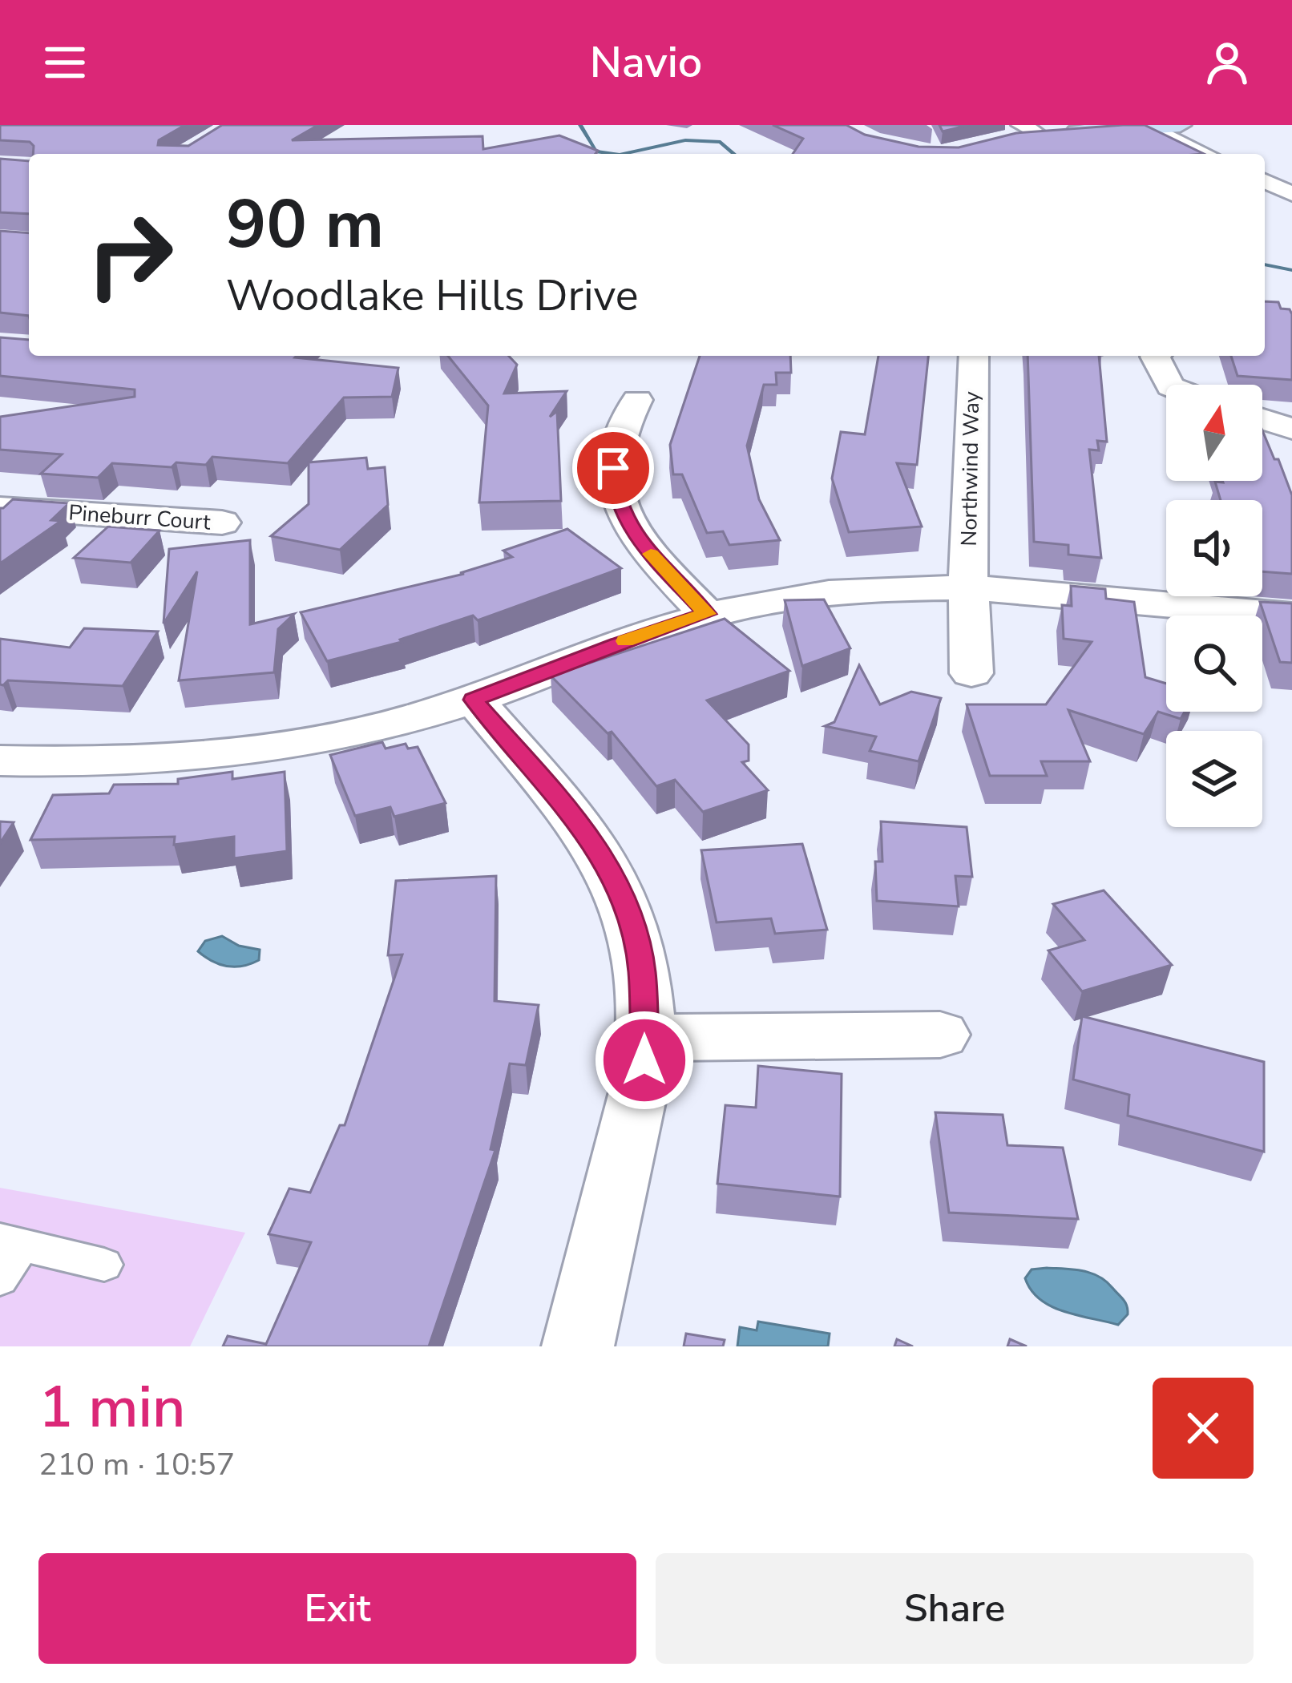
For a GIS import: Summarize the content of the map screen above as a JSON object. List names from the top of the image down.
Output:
{
  "streets": {
    "street": ["Northwind Way", "Pineburr Court"]
  },
  "north": "top",
  "page": {
    "header": "Navio",
    "turn": ["90 m", "Woodlake Hills Drive"],
    "heading": ["1 min", "210 m · 10:57"],
    "buttons": ["Exit", "Share"]
  }
}
